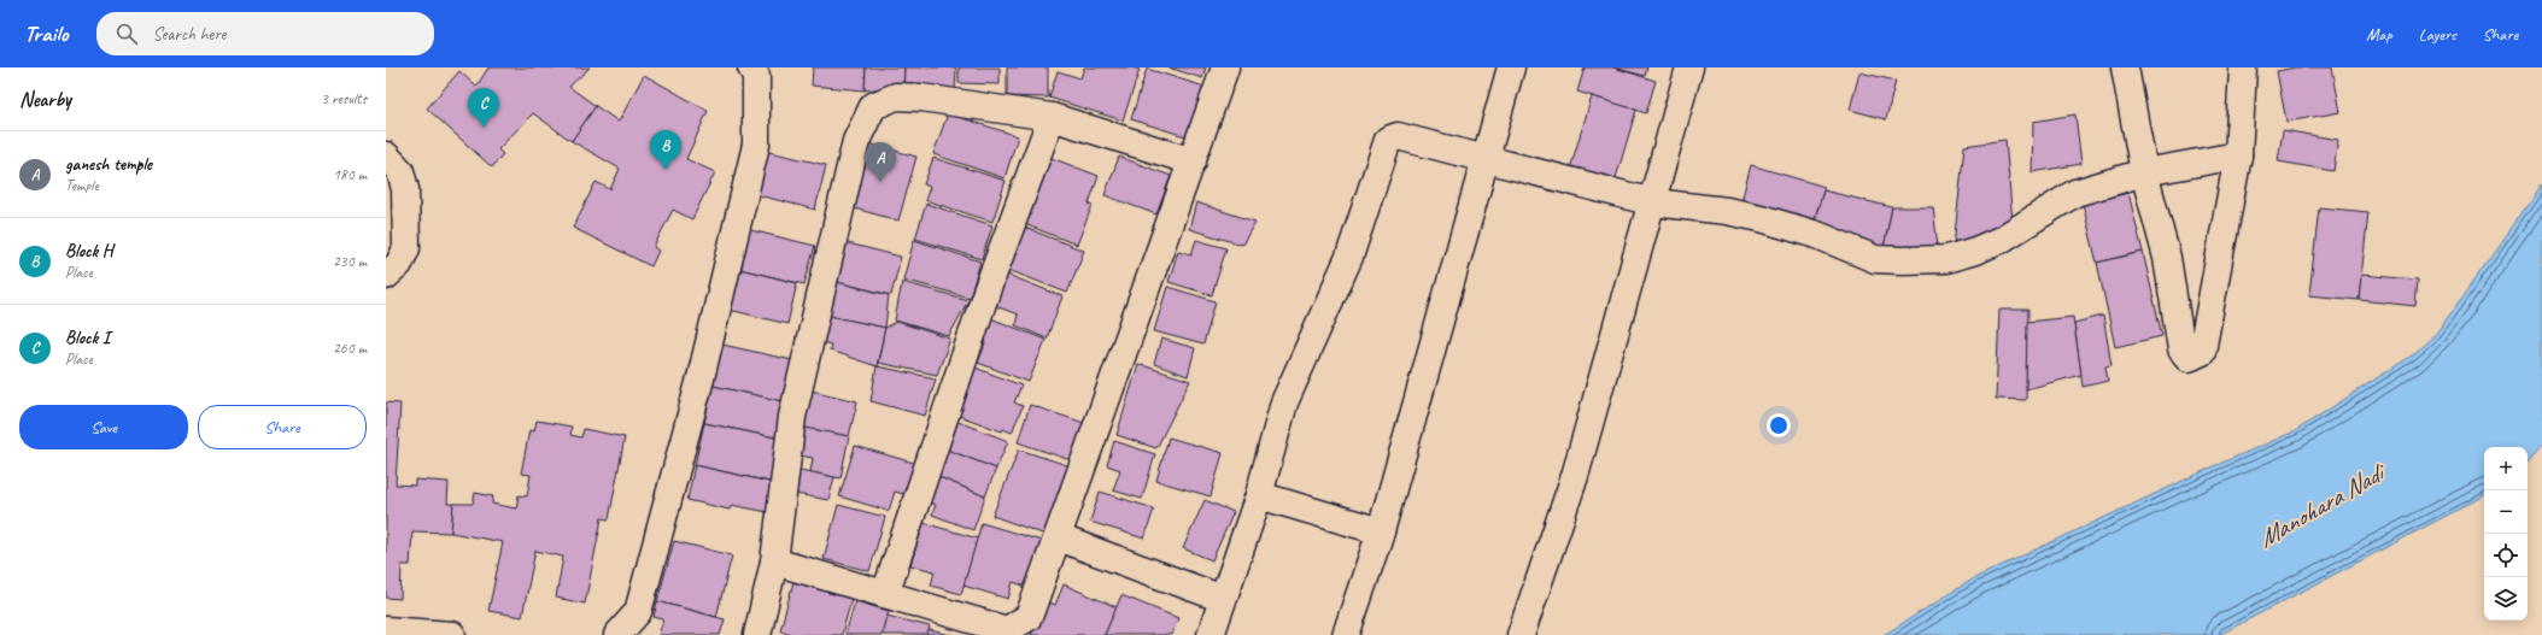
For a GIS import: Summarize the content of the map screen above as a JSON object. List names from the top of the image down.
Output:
{
  "water": ["Manohara Nadi"],
  "page": {
    "header": "Trailo",
    "search": "Search here",
    "nav": ["Map", "Layers", "Share"],
    "heading": ["Nearby", "3 results"],
    "pins": ["C", "B", "A"],
    "list": [
      {
        "mark": "A",
        "name": "ganesh temple",
        "note": "Temple",
        "value": "180 m"
      },
      {
        "mark": "B",
        "name": "Block H",
        "note": "Place",
        "value": "230 m"
      },
      {
        "mark": "C",
        "name": "Block I",
        "note": "Place",
        "value": "260 m"
      }
    ],
    "buttons": ["Save", "Share"],
    "map_buttons": ["+", "−"]
  }
}
